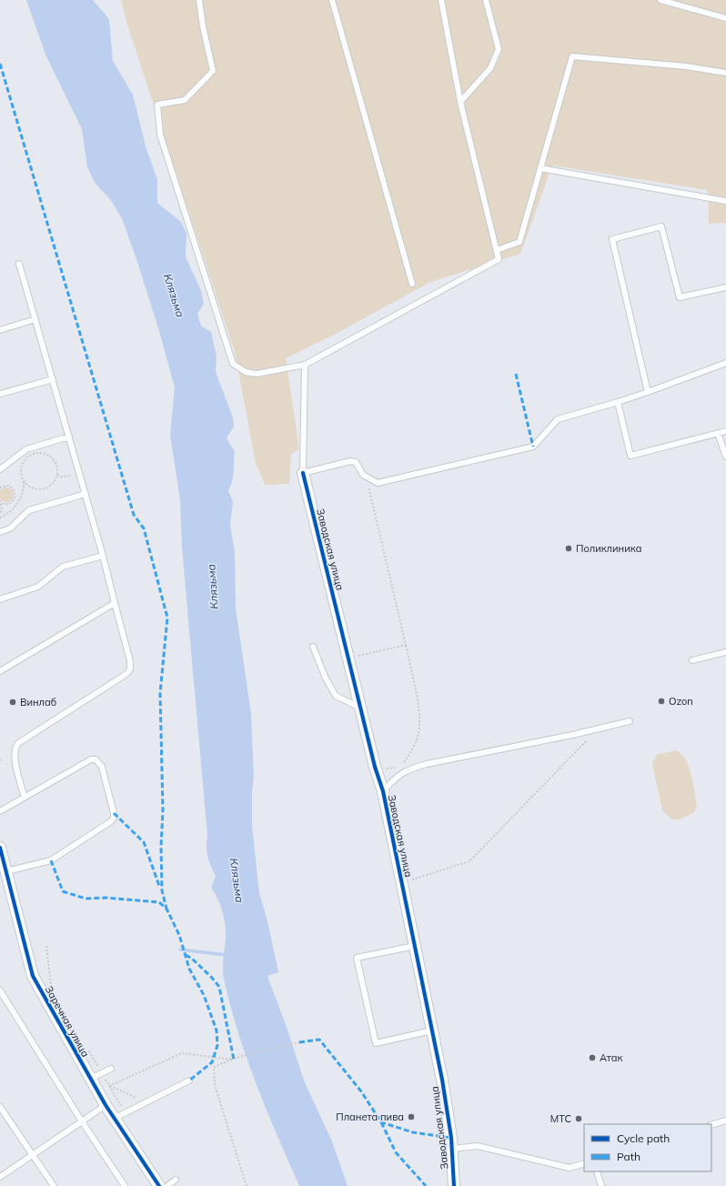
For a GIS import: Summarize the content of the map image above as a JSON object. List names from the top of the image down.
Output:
{
  "streets": {
    "street": ["Заводская улица", "Заречная улица"]
  },
  "water": ["Клязьма"],
  "places": [
    "Поликлиника",
    "Ozon",
    "Винлаб",
    "Атак",
    "Планета пива",
    "МТС"
  ],
  "legend": ["Cycle path", "Path"]
}
